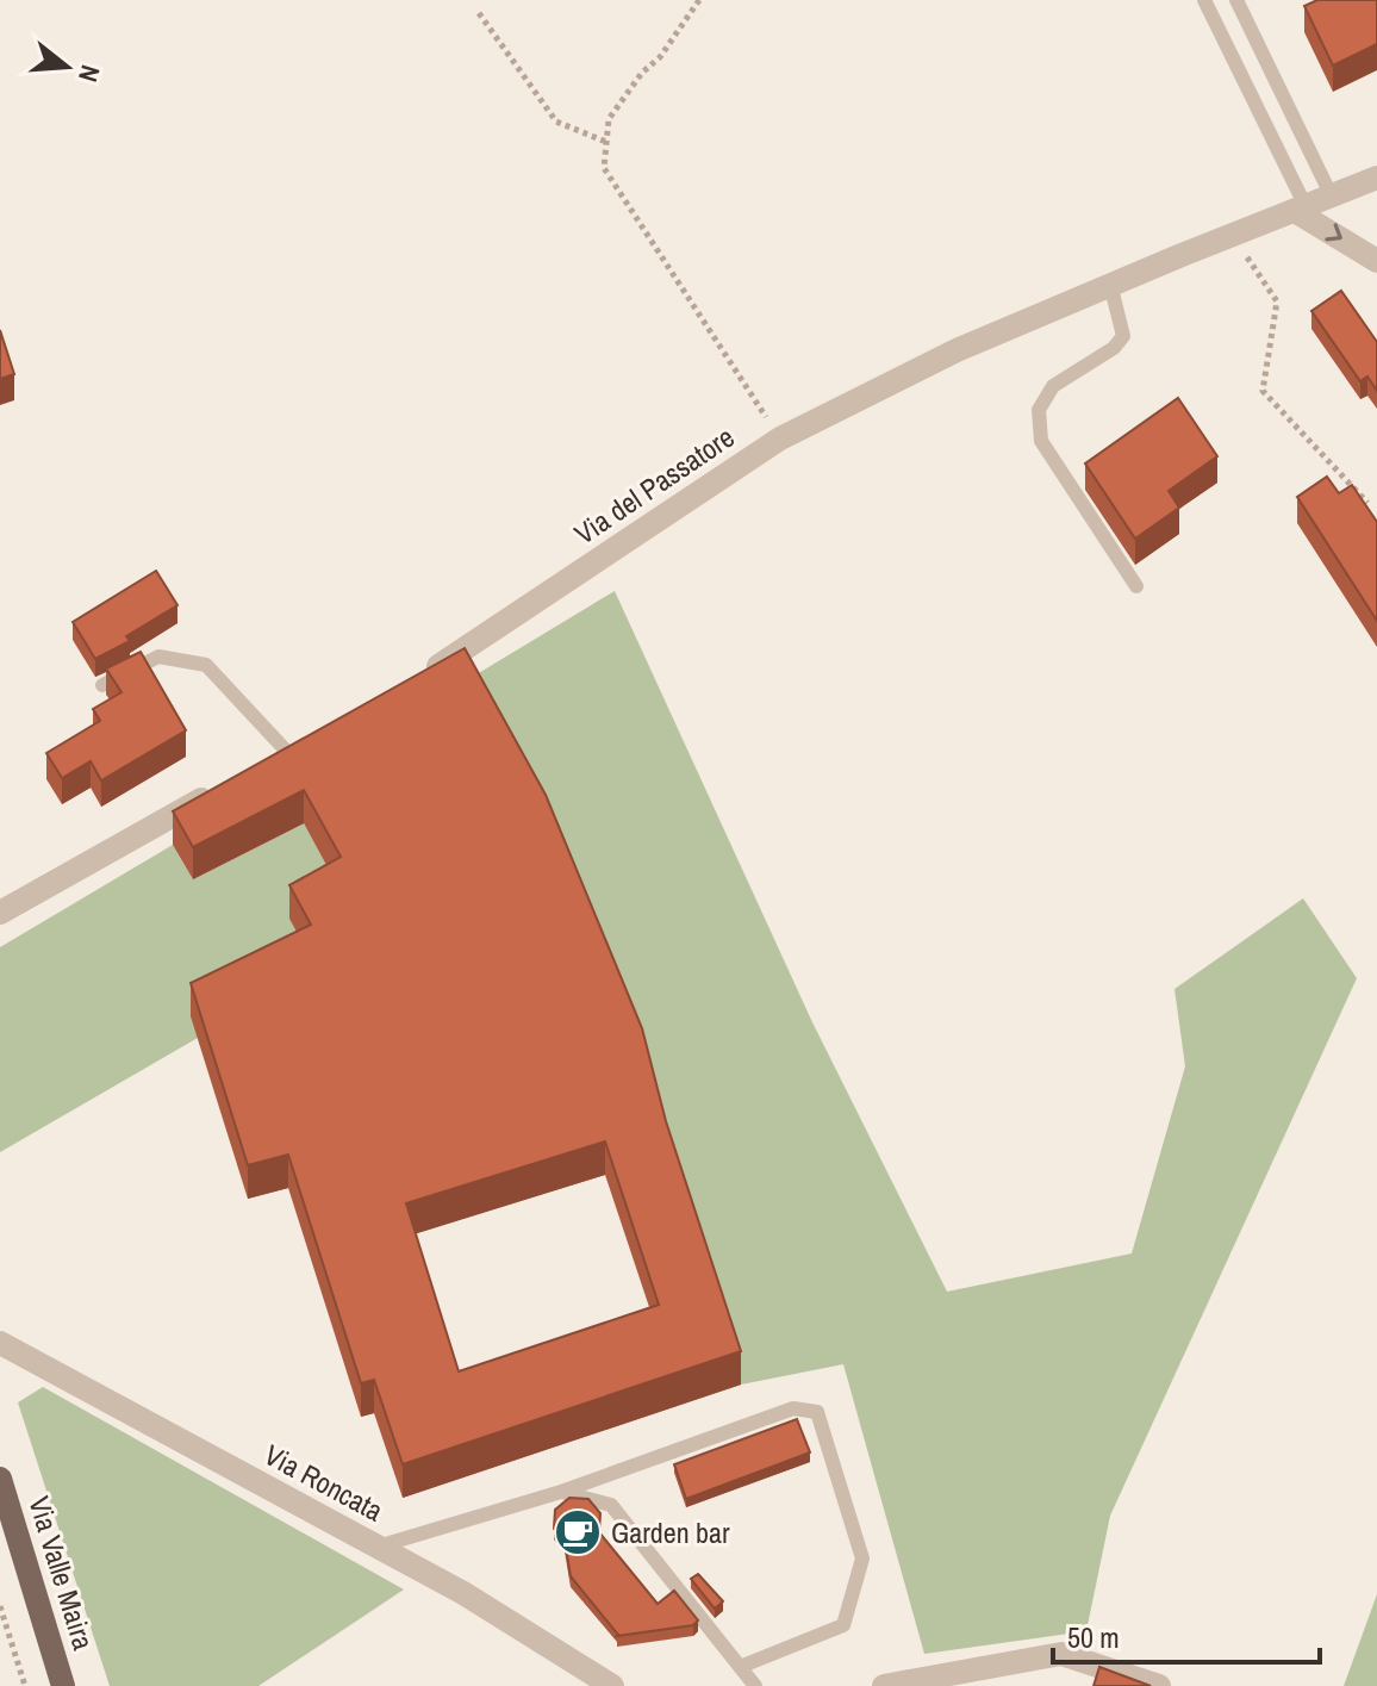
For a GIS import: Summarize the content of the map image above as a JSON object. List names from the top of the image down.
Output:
{
  "streets": {
    "main road": ["Via Valle Maira"],
    "street": ["Via del Passatore", "Via Roncata"]
  },
  "places": {
    "cafe": ["Garden bar"]
  },
  "scale_bar": "50 m",
  "north": "right"
}
